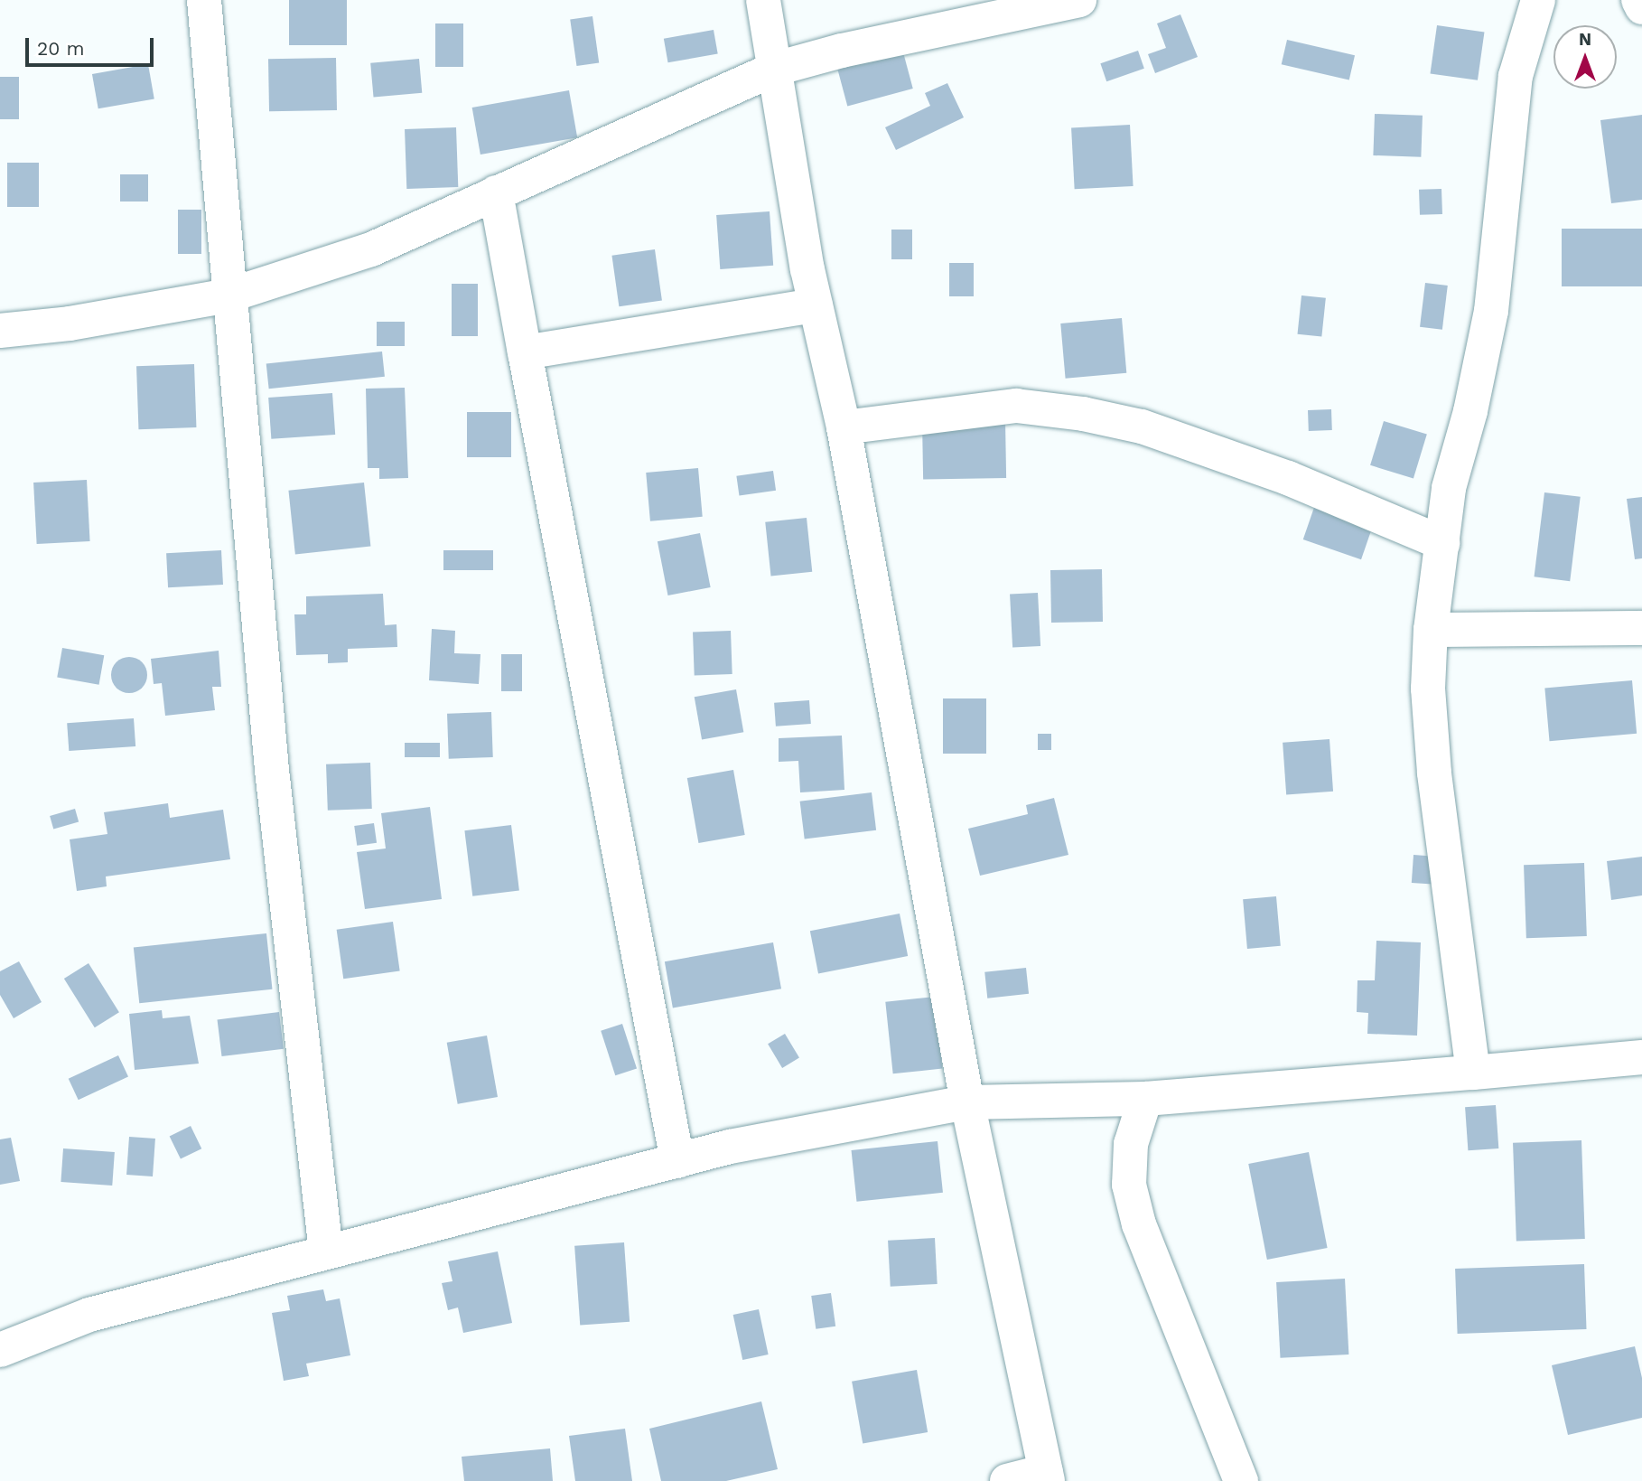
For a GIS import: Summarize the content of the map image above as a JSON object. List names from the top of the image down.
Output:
{
  "scale_bar": "20 m",
  "north": "top"
}
